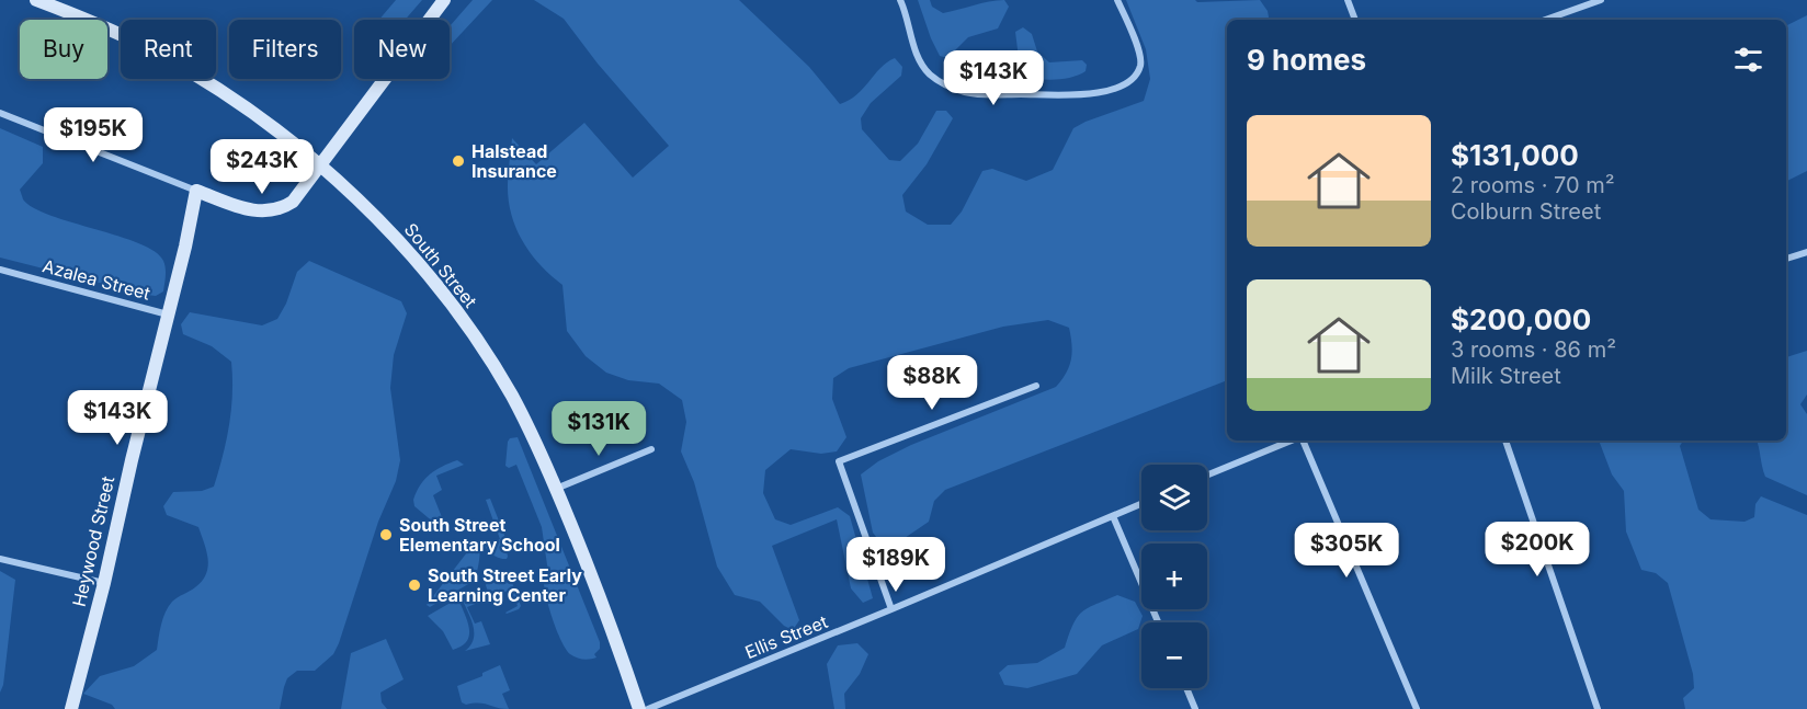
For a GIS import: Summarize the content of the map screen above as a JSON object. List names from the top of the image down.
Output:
{
  "streets": {
    "main road": ["South Street", "Heywood Street"],
    "street": ["Azalea Street", "Ellis Street"]
  },
  "crossings": [
    ["Azalea Street", "Heywood Street"]
  ],
  "places": ["Halstead Insurance", "South Street Elementary School", "South Street Early Learning Center"],
  "page": {
    "chip": [
      "Buy",
      "Rent",
      "Filters",
      "New"
    ],
    "heading": "9 homes",
    "price": [
      "$143K",
      "$195K",
      "$243K",
      "$88K",
      "$143K",
      "$131K",
      "$200K",
      "$305K",
      "$189K"
    ],
    "list": [
      {
        "name": "$131,000",
        "note": "2 rooms · 70 m² · Colburn Street"
      },
      {
        "name": "$200,000",
        "note": "3 rooms · 86 m² · Milk Street"
      }
    ],
    "map_buttons": ["+", "−"]
  }
}
